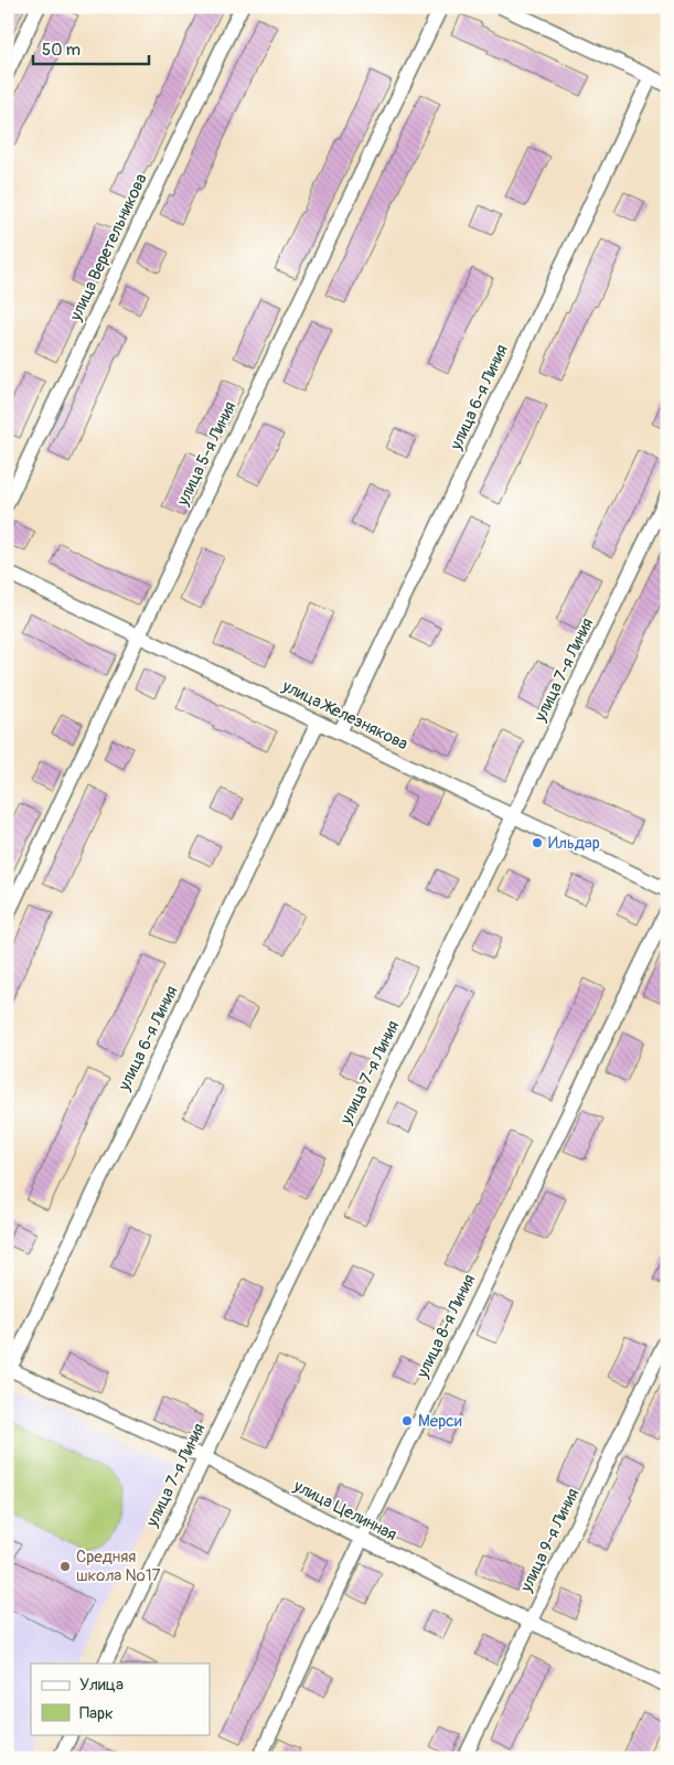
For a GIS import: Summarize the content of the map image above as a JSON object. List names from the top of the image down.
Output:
{
  "streets": {
    "street": [
      "улица Веретельникова",
      "улица 6-я Линия",
      "улица 5-я Линия",
      "улица 7-я Линия",
      "улица Железнякова",
      "улица 8-я Линия",
      "улица Целинная",
      "улица 9-я Линия"
    ]
  },
  "crossings": [
    ["улица 6-я Линия", "улица Железнякова"],
    ["улица 6-я Линия", "улица Целинная"],
    ["улица 5-я Линия", "улица Железнякова"],
    ["улица 7-я Линия", "улица Железнякова"],
    ["улица 7-я Линия", "улица Целинная"],
    ["улица 8-я Линия", "улица Целинная"],
    ["улица Целинная", "улица 9-я Линия"]
  ],
  "places": ["Ильдар", "Мерси", "Средняя школа №17"],
  "legend": ["Улица", "Парк"],
  "scale_bar": "50 m"
}
